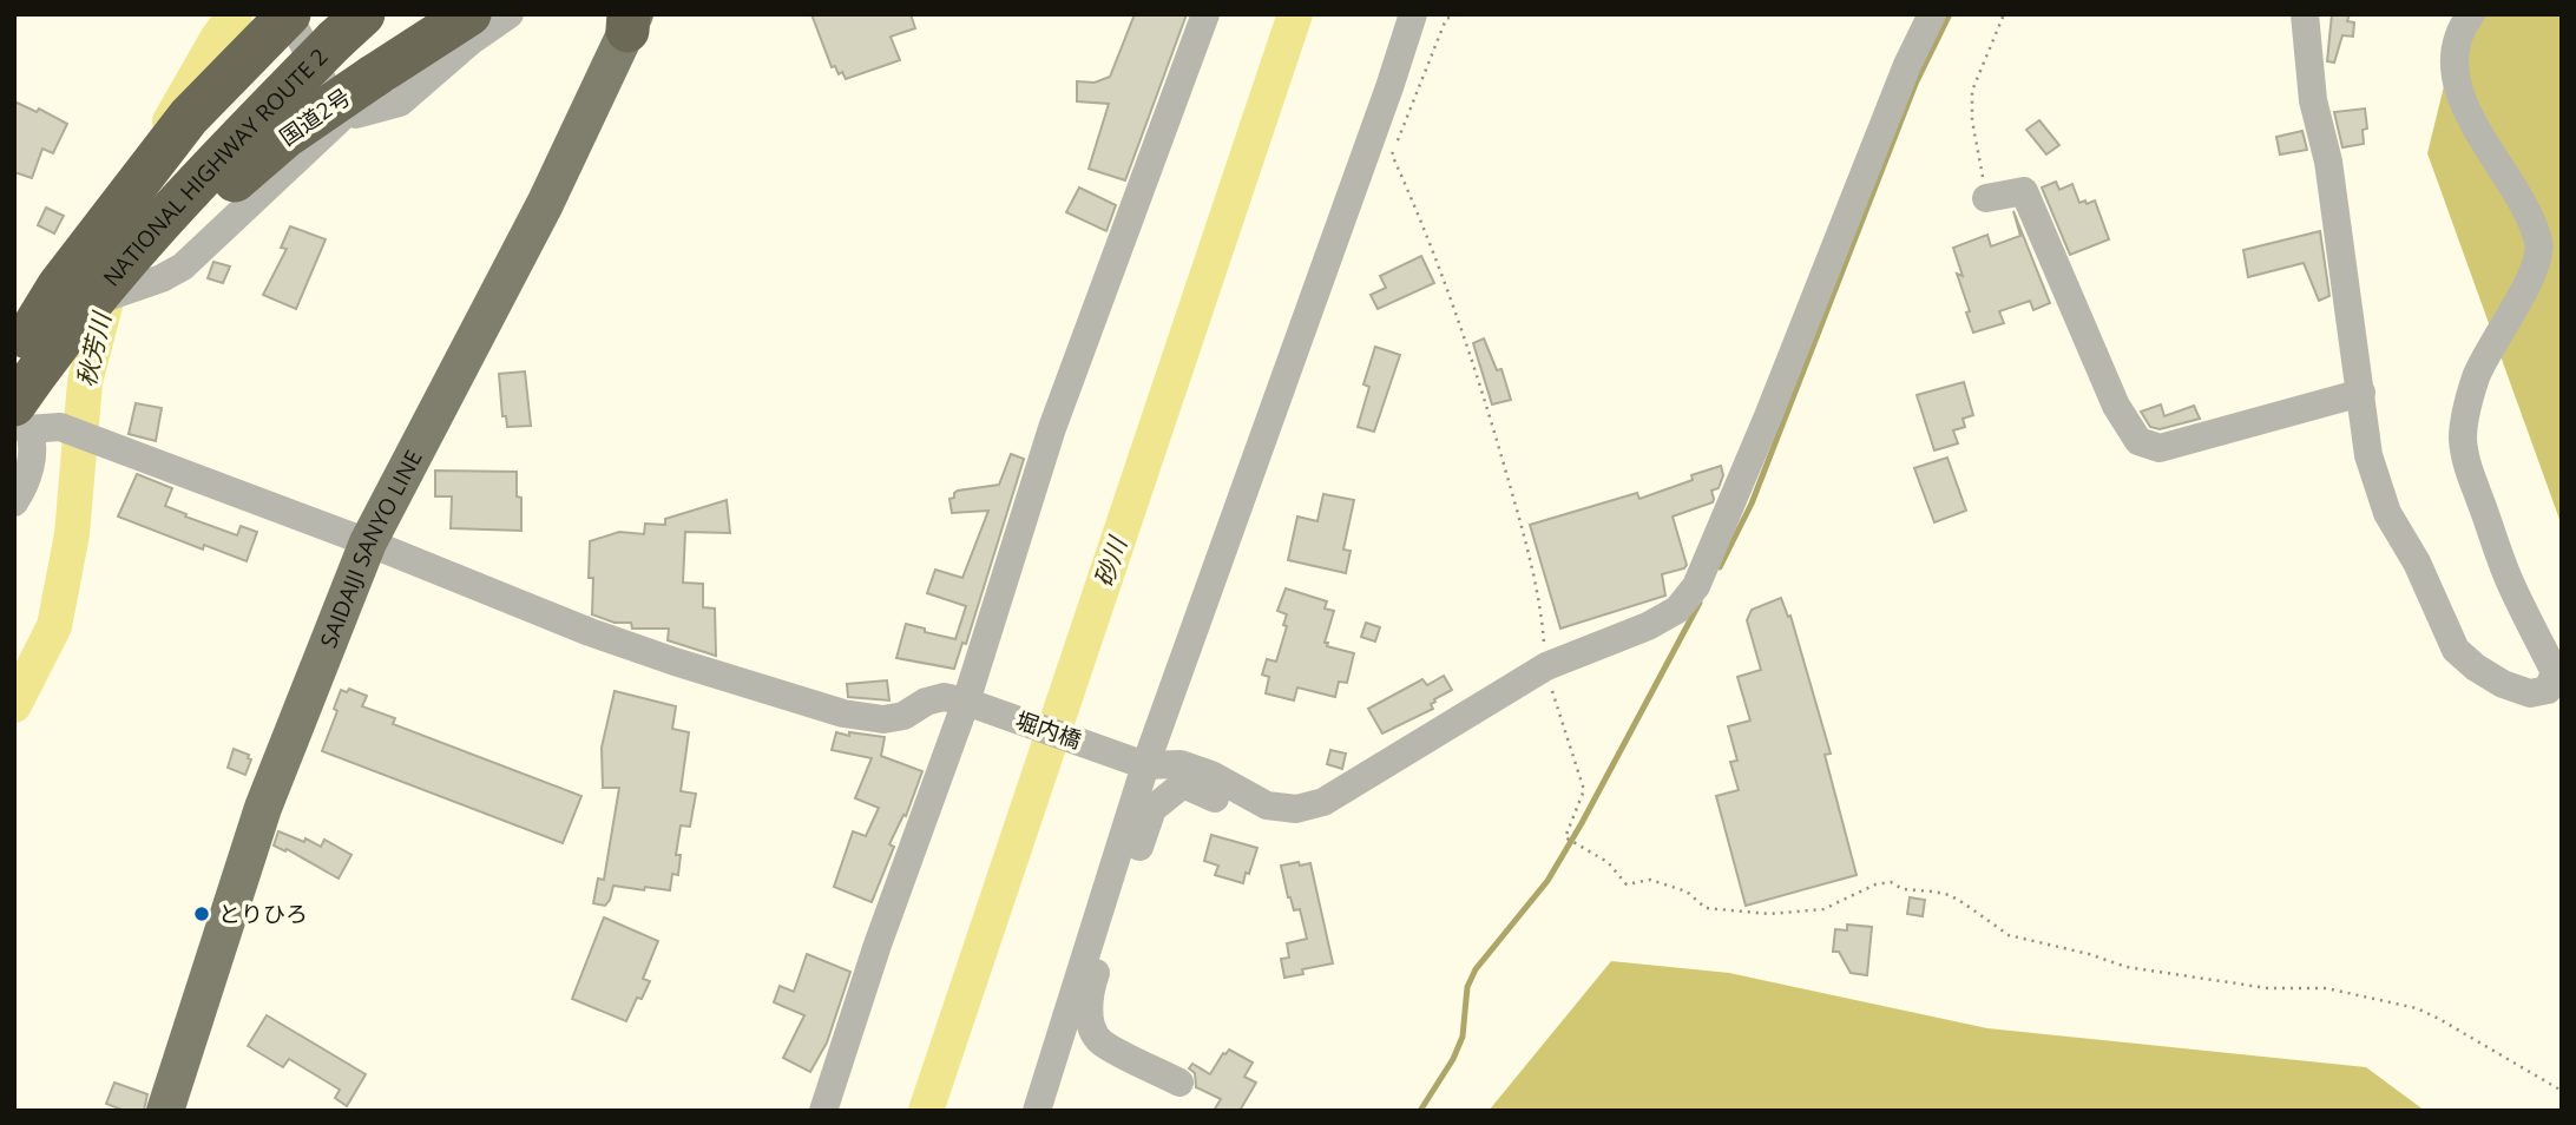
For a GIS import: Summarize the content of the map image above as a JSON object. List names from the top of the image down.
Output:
{
  "streets": {
    "highway": ["国道2号", "NATIONAL HIGHWAY ROUTE 2"],
    "main road": ["SAIDAIJI SANYO LINE"],
    "street": ["堀内橋"]
  },
  "crossings": [
    ["国道2号", "NATIONAL HIGHWAY ROUTE 2"],
    ["NATIONAL HIGHWAY ROUTE 2", "堀内橋"],
    ["SAIDAIJI SANYO LINE", "堀内橋"]
  ],
  "water": ["秋芳川", "砂川"],
  "places": ["とりひろ"]
}
